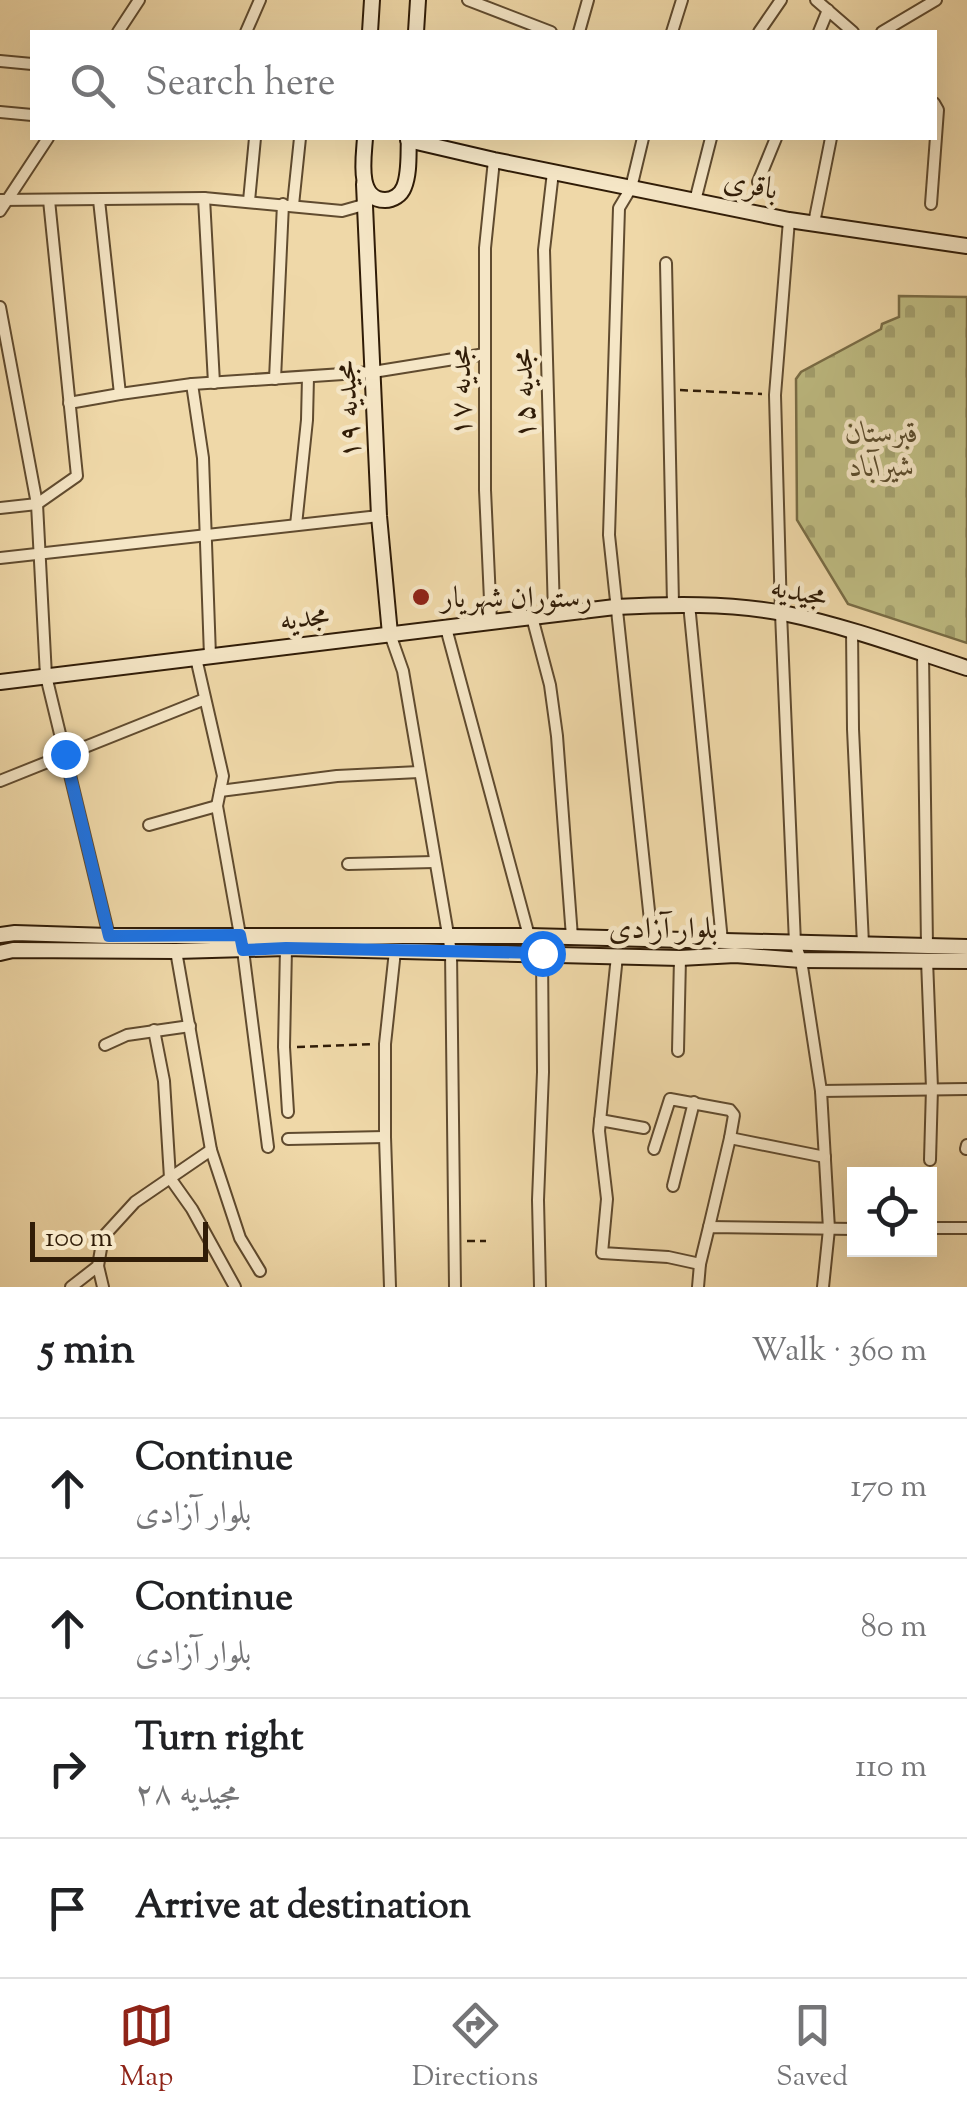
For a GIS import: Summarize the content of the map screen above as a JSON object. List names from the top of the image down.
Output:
{
  "streets": {
    "street": [
      "باقری",
      "مجدیه ۱۷",
      "مجدیه ۱۵",
      "مجیدیه ۱۹",
      "مجیدیه",
      "مجدیه",
      "بلوار آزادی"
    ]
  },
  "crossings": [
    ["باقری", "مجدیه ۱۷"],
    ["باقری", "مجدیه ۱۵"],
    ["مجدیه ۱۷", "مجدیه"],
    ["مجدیه ۱۵", "مجدیه"],
    ["مجیدیه ۱۹", "مجدیه"],
    ["مجیدیه", "مجدیه"]
  ],
  "parks": ["قبرستان شیرآباد"],
  "places": ["رستوران شهریار"],
  "scale_bar": "100 m",
  "page": {
    "search": "Search here",
    "scale": "100 m",
    "heading": ["5 min", "Walk · 360 m"],
    "list": [
      ["Continue", "بلوار آزادی", "170 m"],
      ["Continue", "بلوار آزادی", "80 m"],
      ["Turn right", "مجیدیه ۲۸", "110 m"],
      "Arrive at destination"
    ],
    "nav": ["Map", "Directions", "Saved"]
  }
}
